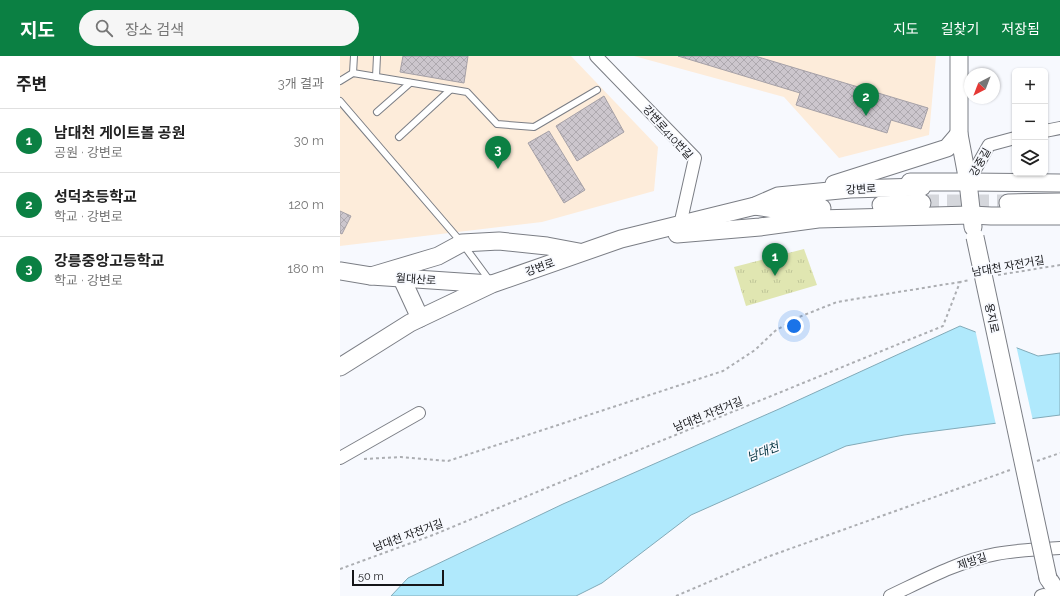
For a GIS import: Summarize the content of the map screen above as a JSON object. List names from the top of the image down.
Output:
{
  "streets": {
    "street": [
      "강변로410번길",
      "강중길",
      "강변로",
      "월대산로",
      "용지로",
      "제방길"
    ],
    "path": ["남대천 자전거길"]
  },
  "crossings": [
    ["강변로410번길", "강변로"],
    ["강중길", "용지로"],
    ["강변로", "월대산로"]
  ],
  "water": ["남대천"],
  "scale_bar": "50 m",
  "north": "bottom left",
  "page": {
    "header": "지도",
    "search": "장소 검색",
    "nav": ["지도", "길찾기", "저장됨"],
    "heading": ["주변", "3개 결과"],
    "map_buttons": ["+", "−"],
    "pins": ["2", "3", "1"],
    "list": [
      {
        "mark": "1",
        "name": "남대천 게이트볼 공원",
        "note": "공원 · 강변로",
        "value": "30 m"
      },
      {
        "mark": "2",
        "name": "성덕초등학교",
        "note": "학교 · 강변로",
        "value": "120 m"
      },
      {
        "mark": "3",
        "name": "강릉중앙고등학교",
        "note": "학교 · 강변로",
        "value": "180 m"
      }
    ],
    "scale": "50 m"
  }
}
